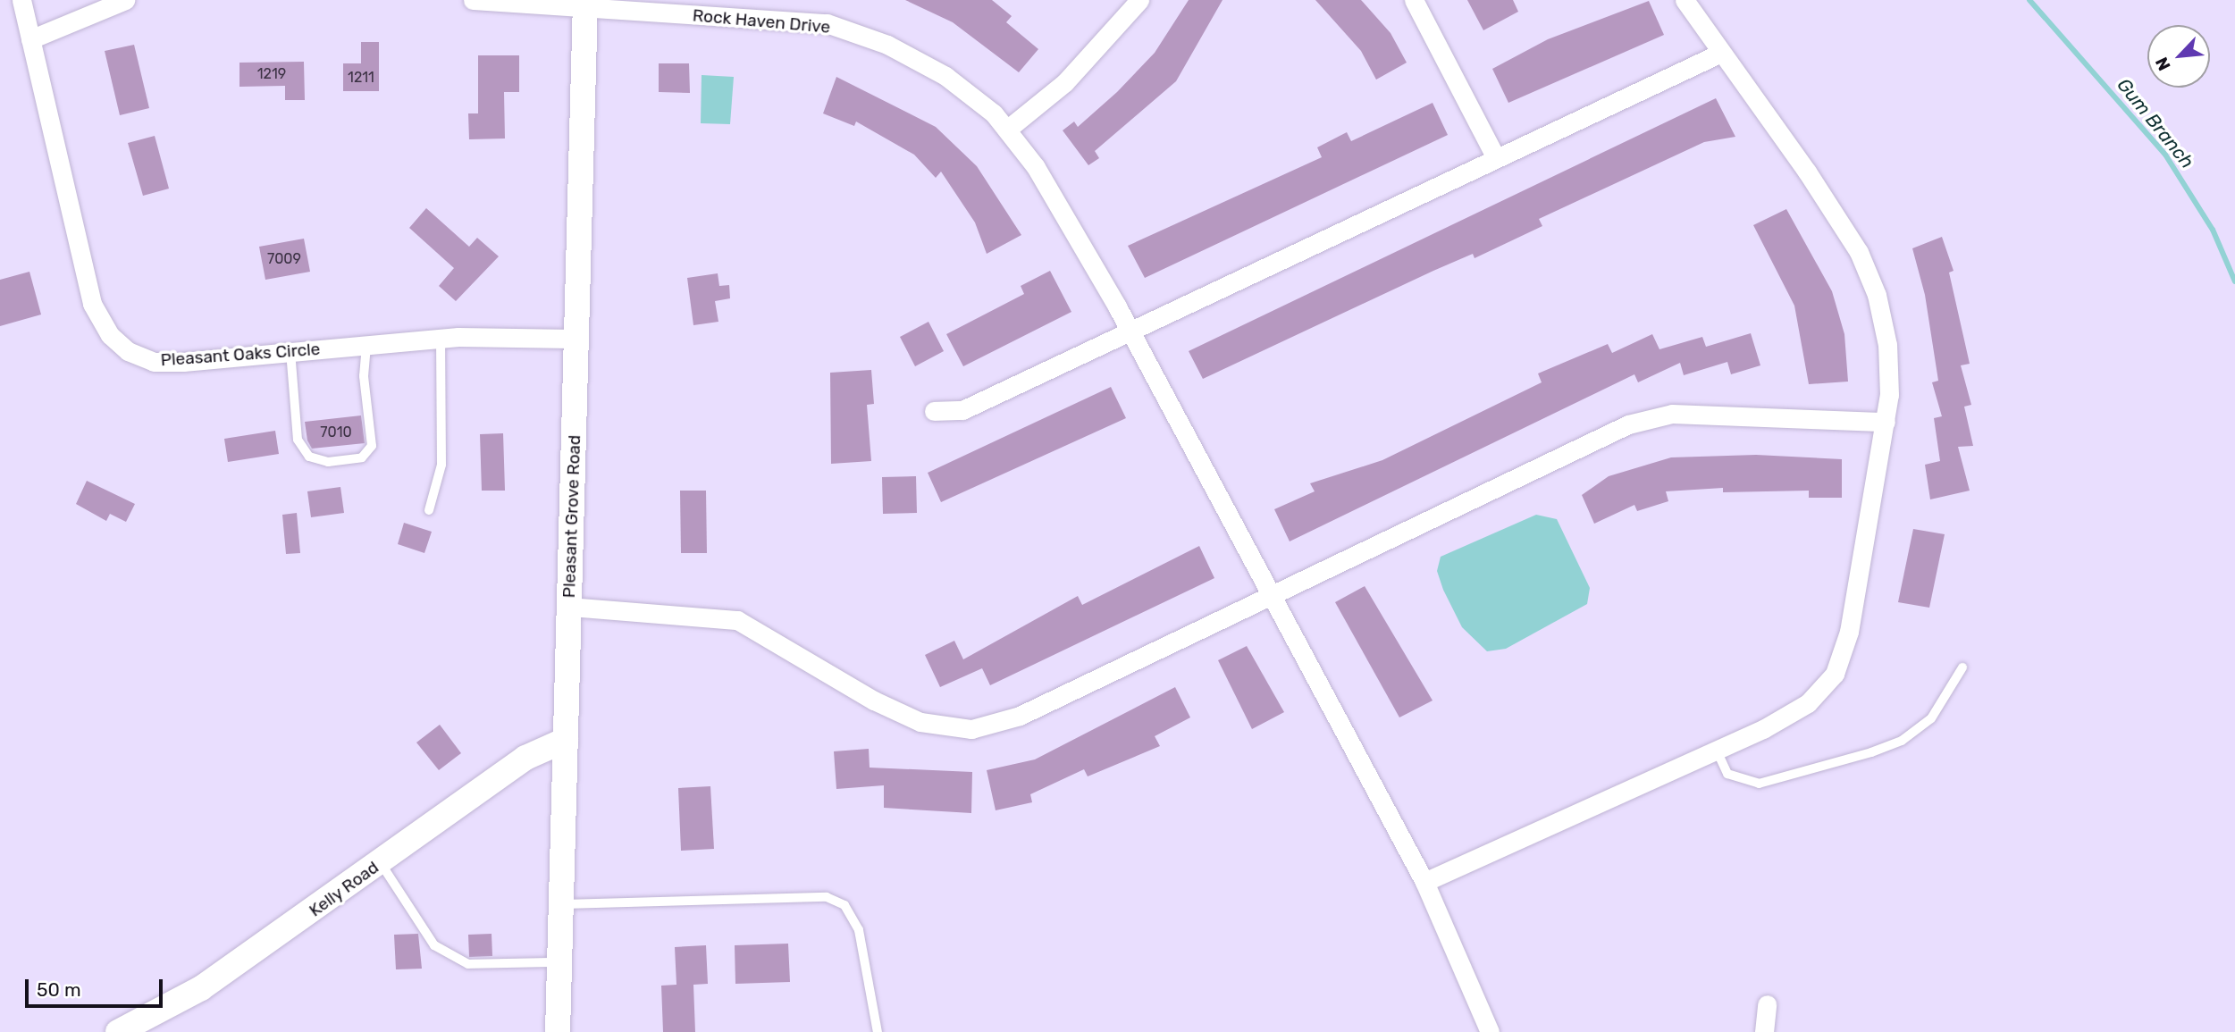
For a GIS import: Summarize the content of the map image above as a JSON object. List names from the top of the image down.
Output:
{
  "streets": {
    "street": [
      "Rock Haven Drive",
      "Pleasant Oaks Circle",
      "Pleasant Grove Road",
      "Kelly Road"
    ]
  },
  "crossings": [
    ["Rock Haven Drive", "Pleasant Grove Road"],
    ["Pleasant Oaks Circle", "Pleasant Grove Road"],
    ["Pleasant Grove Road", "Kelly Road"]
  ],
  "water": ["Gum Branch"],
  "house_numbers": [
    "1219",
    "1211",
    "7009",
    "7010"
  ],
  "scale_bar": "50 m",
  "north": "bottom left"
}
